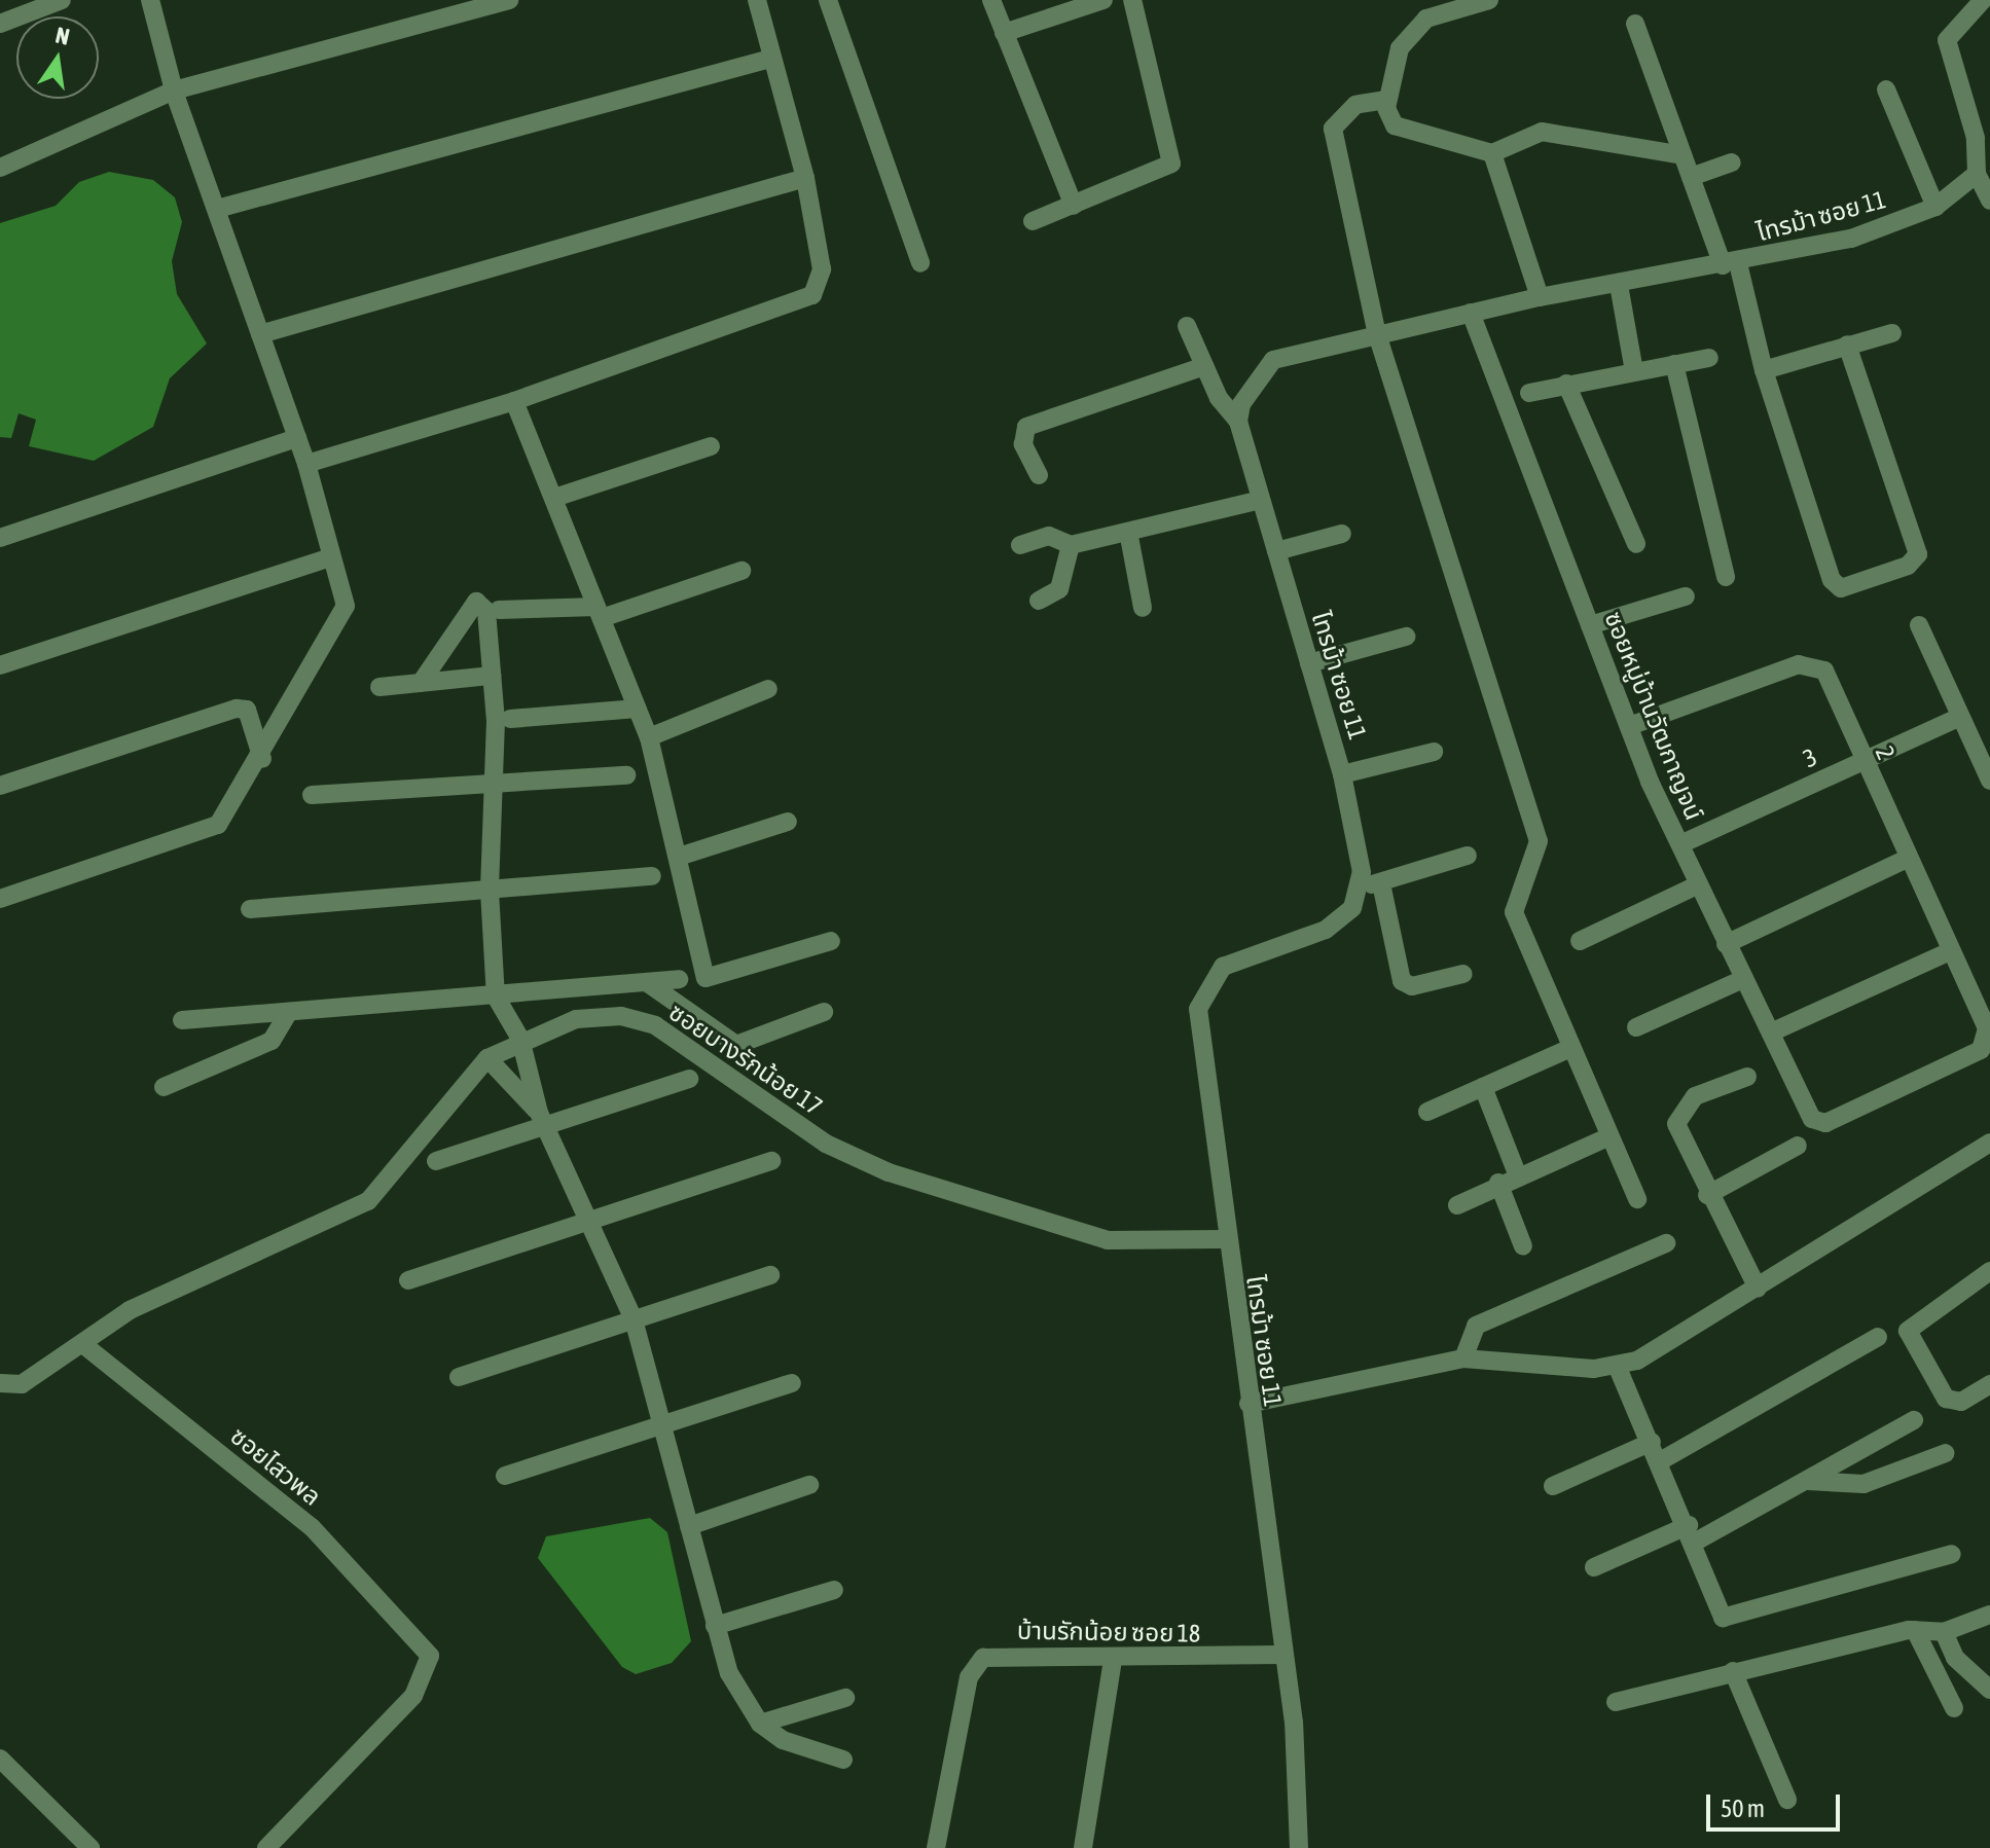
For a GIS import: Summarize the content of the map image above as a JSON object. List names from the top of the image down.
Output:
{
  "streets": {
    "street": [
      "ไทรม้า ซอย 11",
      "ซอยหมู่บ้านวัฒกาญจน์",
      "2",
      "3",
      "ซอยบางรักน้อย 17",
      "ซอยไสวพล",
      "บ้านรักน้อย ซอย 18"
    ]
  },
  "crossings": [
    ["ไทรม้า ซอย 11", "ซอยหมู่บ้านวัฒกาญจน์"],
    ["ไทรม้า ซอย 11", "ซอยบางรักน้อย 17"],
    ["ไทรม้า ซอย 11", "บ้านรักน้อย ซอย 18"],
    ["ซอยหมู่บ้านวัฒกาญจน์", "2"],
    ["ซอยหมู่บ้านวัฒกาญจน์", "3"],
    ["2", "3"],
    ["ซอยบางรักน้อย 17", "ซอยไสวพล"]
  ],
  "scale_bar": "50 m",
  "north": "top"
}
